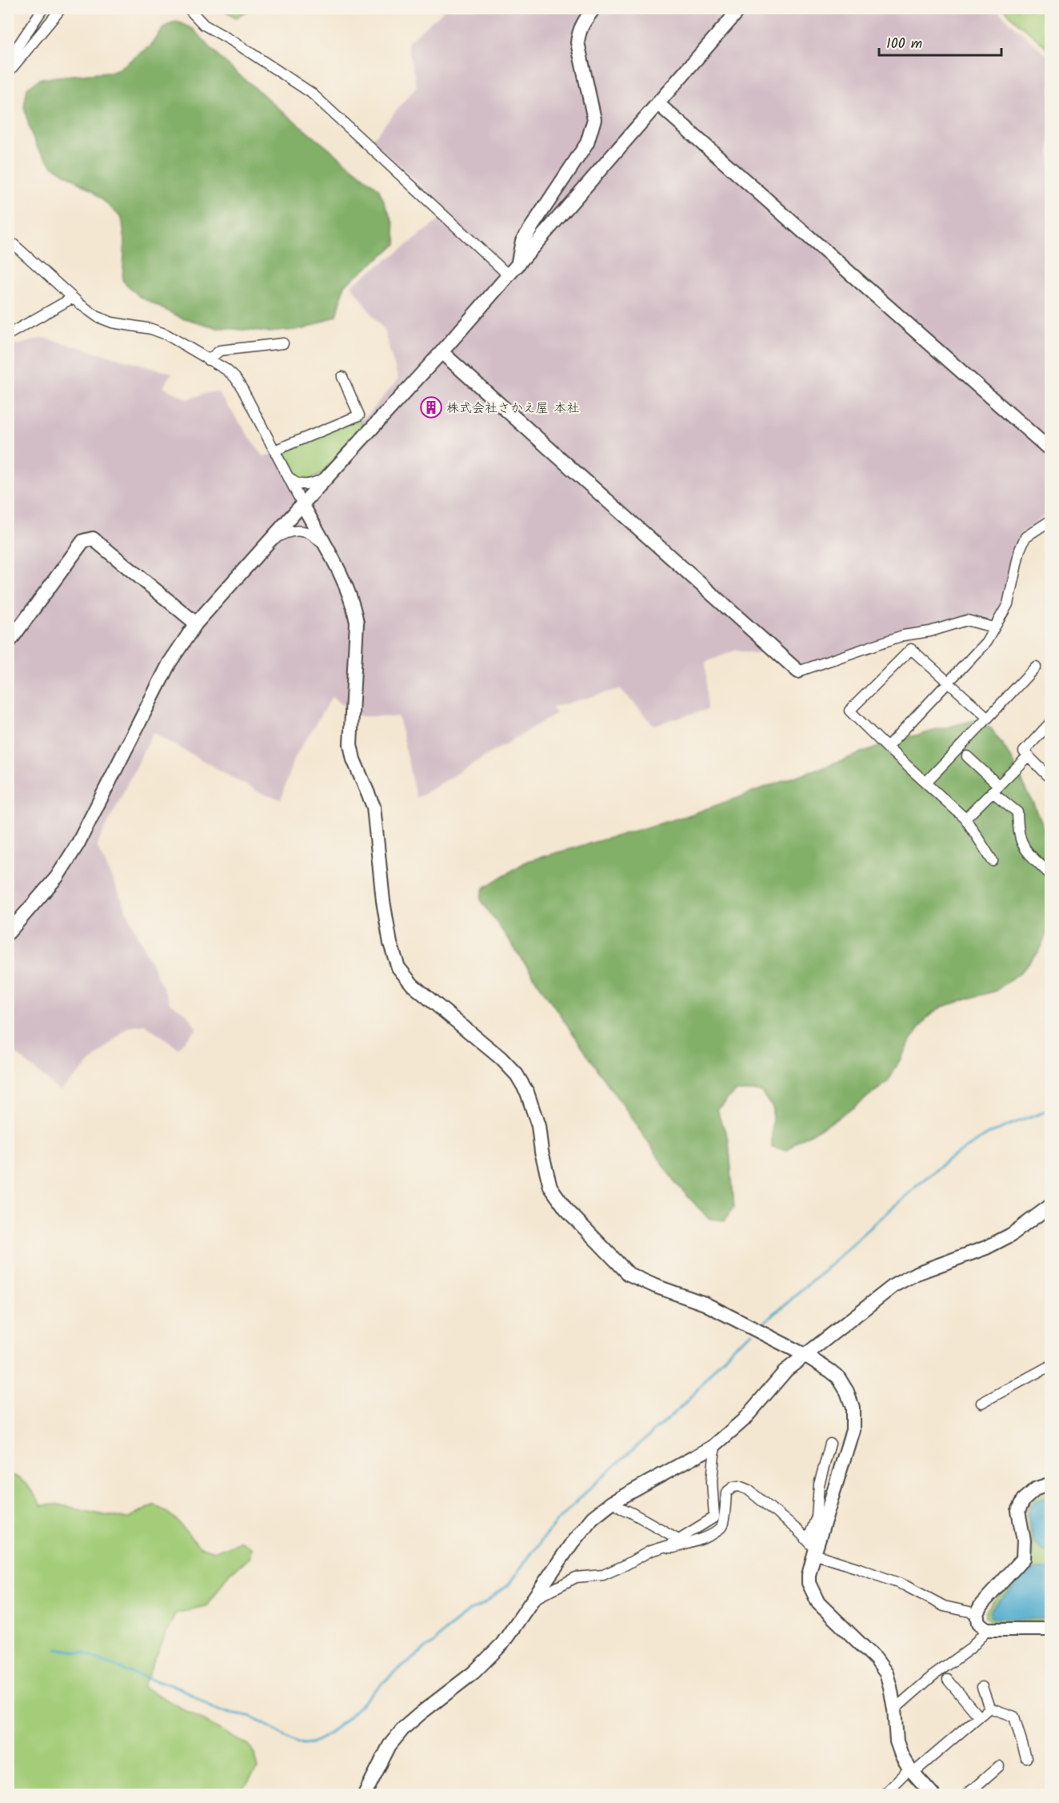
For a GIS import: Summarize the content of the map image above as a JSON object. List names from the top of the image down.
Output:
{
  "places": {
    "building": ["株式会社さかえ屋 本社"]
  },
  "scale_bar": "100 m"
}
